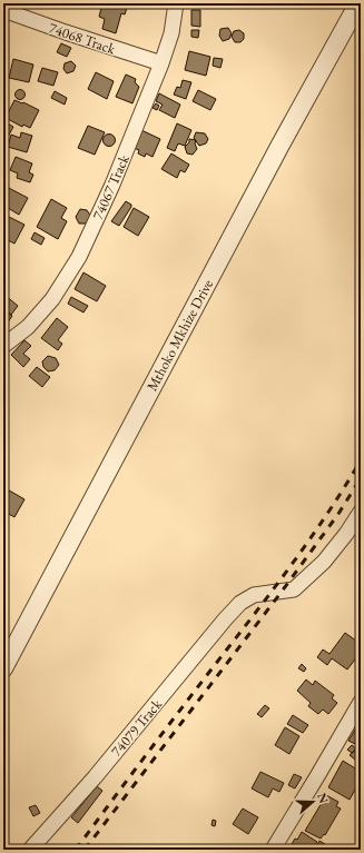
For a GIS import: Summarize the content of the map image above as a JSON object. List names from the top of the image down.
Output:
{
  "streets": {
    "street": [
      "74068 Track",
      "74067 Track",
      "Mthoko Mkhize Drive",
      "74079 Track"
    ]
  },
  "crossings": [
    ["74068 Track", "74067 Track"]
  ],
  "north": "right"
}
